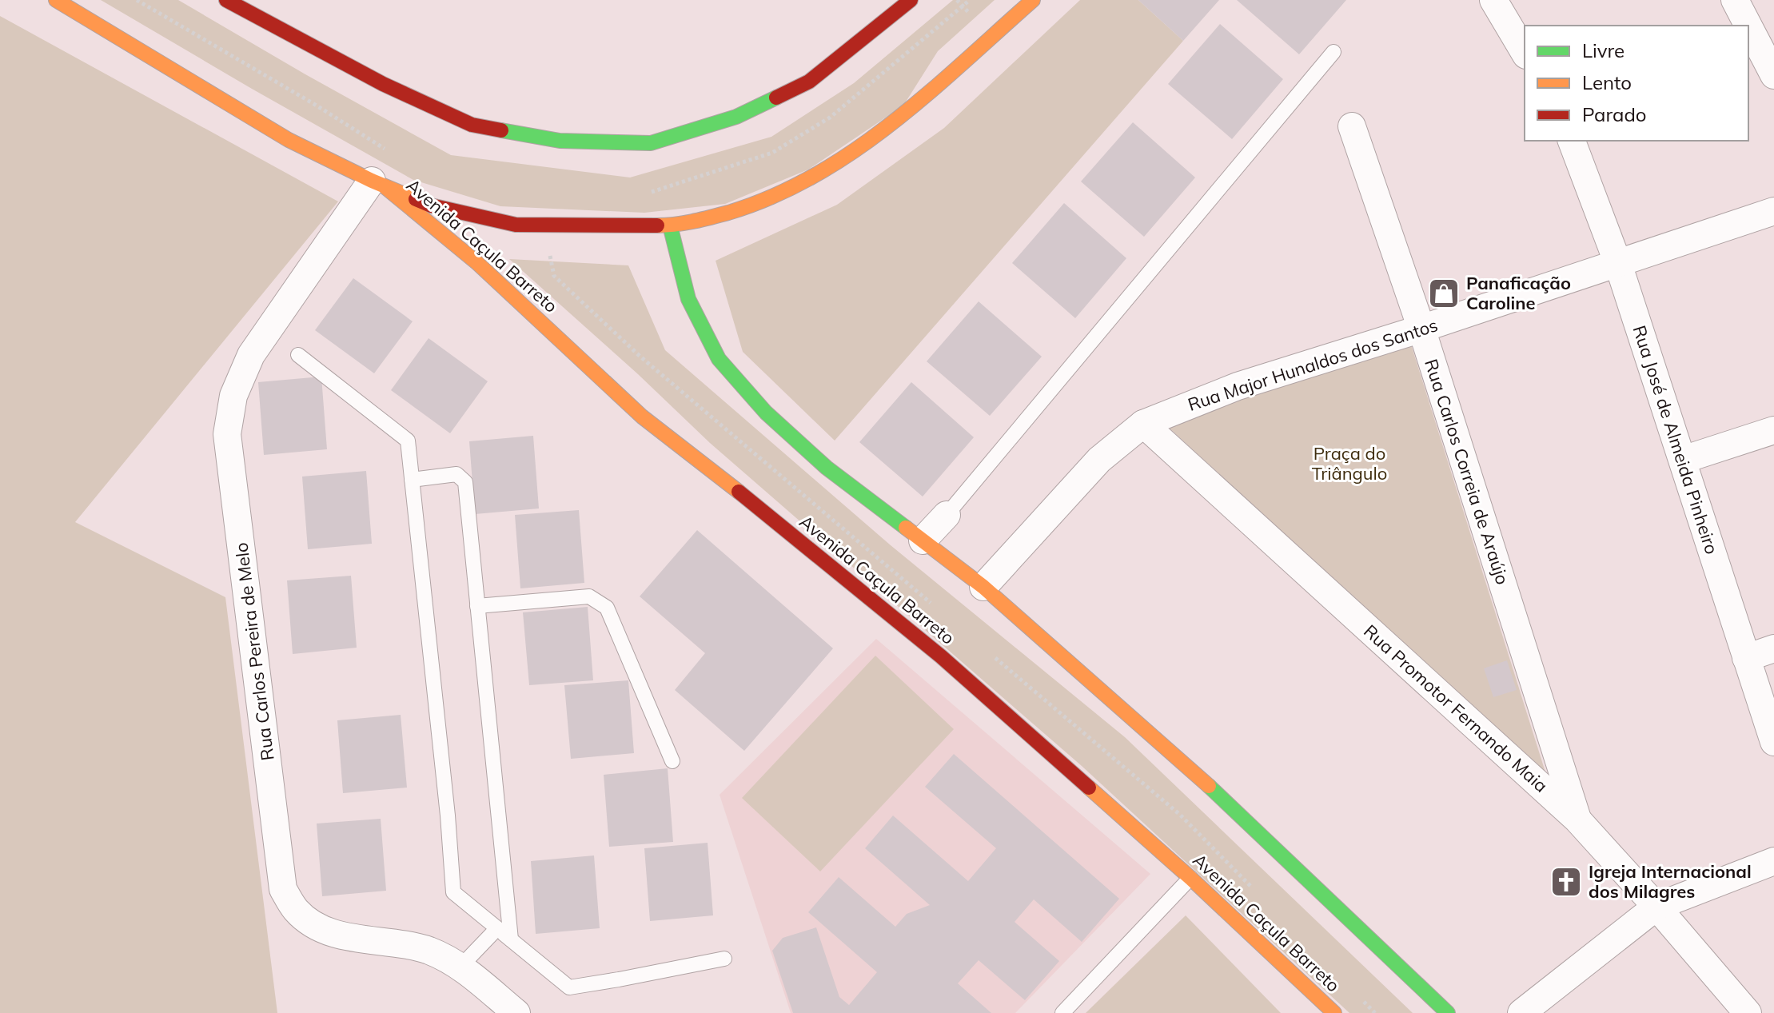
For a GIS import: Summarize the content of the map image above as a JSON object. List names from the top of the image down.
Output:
{
  "streets": {
    "street": [
      "Avenida Caçula Barreto",
      "Rua Major Hunaldos dos Santos",
      "Rua José de Almeida Pinheiro",
      "Rua Carlos Correia de Araújo",
      "Rua Carlos Pereira de Melo",
      "Rua Promotor Fernando Maia"
    ]
  },
  "crossings": [
    ["Avenida Caçula Barreto", "Rua Carlos Pereira de Melo"],
    ["Rua Major Hunaldos dos Santos", "Rua José de Almeida Pinheiro"],
    ["Rua Major Hunaldos dos Santos", "Rua Carlos Correia de Araújo"],
    ["Rua Major Hunaldos dos Santos", "Rua Promotor Fernando Maia"],
    ["Rua Carlos Correia de Araújo", "Rua Promotor Fernando Maia"]
  ],
  "parks": ["Praça do Triângulo"],
  "places": {
    "shop": ["Panaficação Caroline"],
    "church": ["Igreja Internacional dos Milagres"]
  },
  "legend": ["Livre", "Lento", "Parado"]
}
